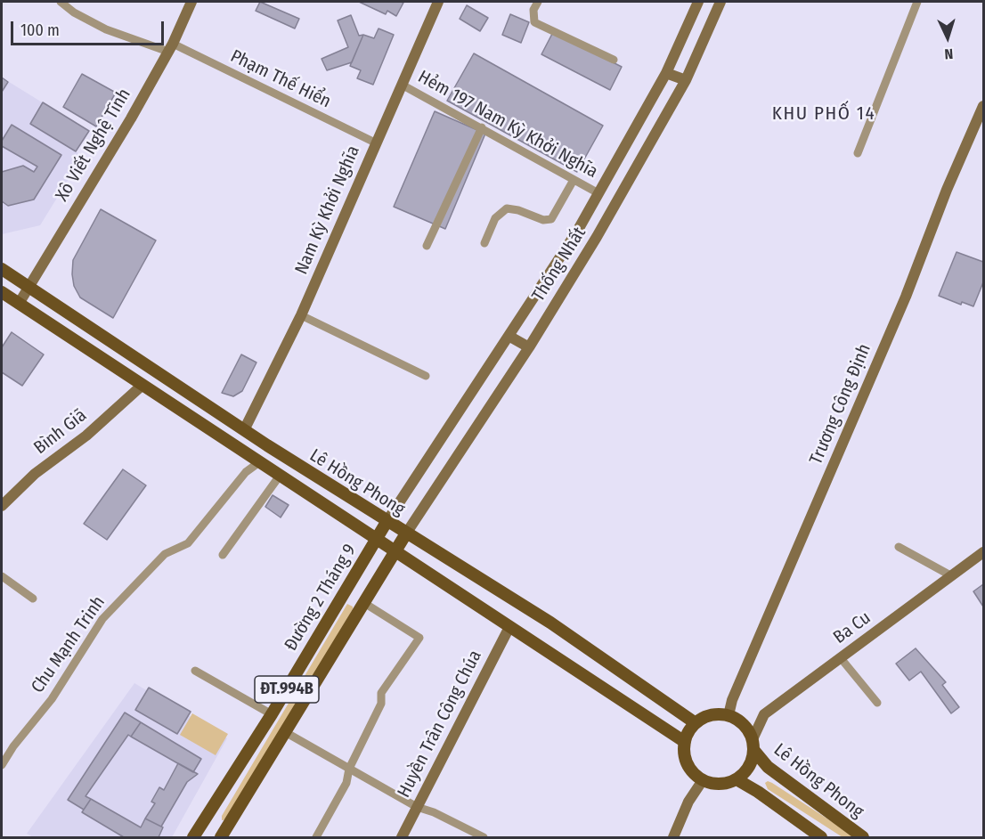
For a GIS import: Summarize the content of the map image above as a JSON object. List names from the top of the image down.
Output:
{
  "streets": {
    "main road": [
      "Xô Viết Nghệ Tĩnh",
      "Nam Kỳ Khởi Nghĩa",
      "Thống Nhất",
      "Trương Công Định",
      "Bình Giã",
      "Lê Hồng Phong",
      "Đường 2 Tháng 9",
      "Ba Cu",
      "ĐT.994B",
      "Huyền Trân Công Chúa"
    ],
    "street": ["Phạm Thế Hiển", "Hẻm 197 Nam Kỳ Khởi Nghĩa", "Chu Mạnh Trinh"]
  },
  "crossings": [
    ["Phạm Thế Hiển", "Xô Viết Nghệ Tĩnh"],
    ["Phạm Thế Hiển", "Nam Kỳ Khởi Nghĩa"],
    ["Hẻm 197 Nam Kỳ Khởi Nghĩa", "Nam Kỳ Khởi Nghĩa"],
    ["Hẻm 197 Nam Kỳ Khởi Nghĩa", "Thống Nhất"],
    ["Xô Viết Nghệ Tĩnh", "Lê Hồng Phong"],
    ["Nam Kỳ Khởi Nghĩa", "Lê Hồng Phong"],
    ["Thống Nhất", "Lê Hồng Phong"],
    ["Thống Nhất", "Đường 2 Tháng 9"],
    ["Trương Công Định", "Lê Hồng Phong"],
    ["Trương Công Định", "Ba Cu"],
    ["Bình Giã", "Lê Hồng Phong"],
    ["Lê Hồng Phong", "Đường 2 Tháng 9"],
    ["Lê Hồng Phong", "Ba Cu"],
    ["Lê Hồng Phong", "Chu Mạnh Trinh"],
    ["Lê Hồng Phong", "ĐT.994B"],
    ["Lê Hồng Phong", "Huyền Trân Công Chúa"]
  ],
  "districts": ["KHU PHỐ 14"],
  "scale_bar": "100 m",
  "north": "bottom"
}
